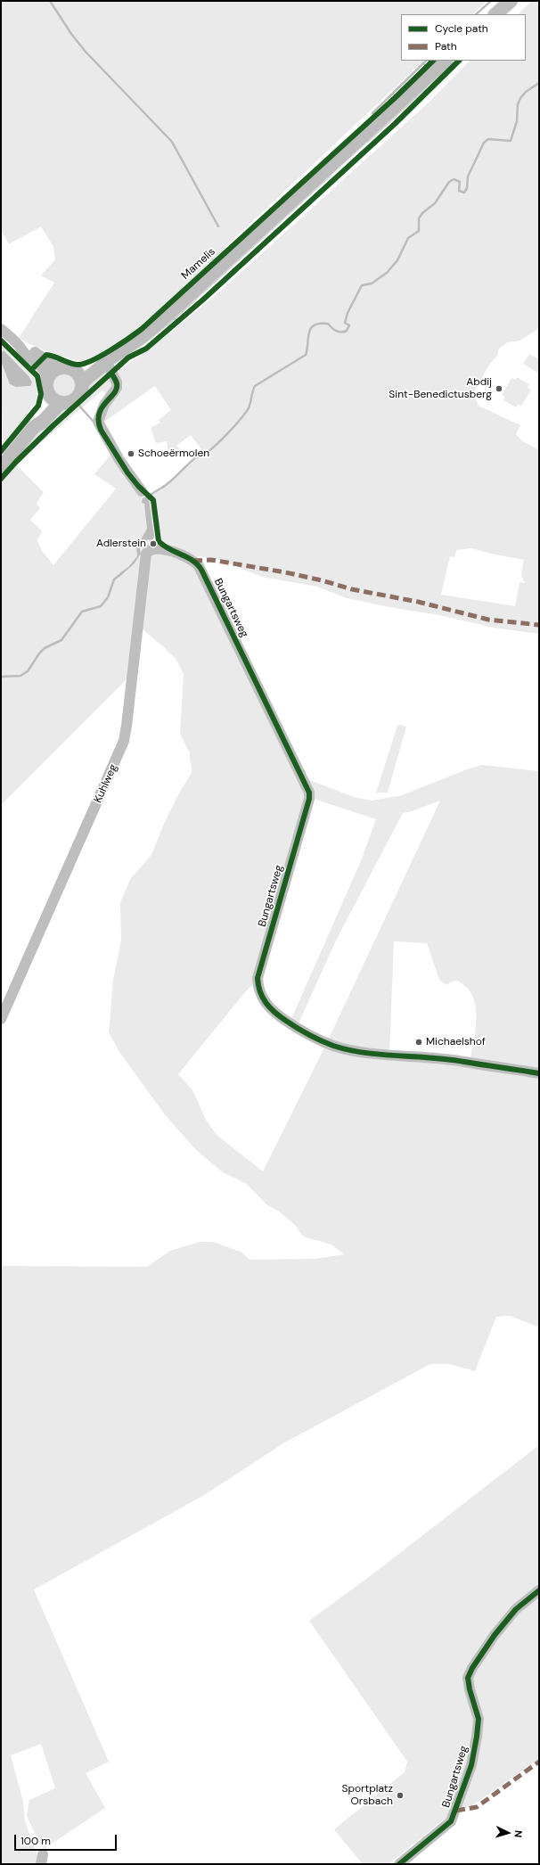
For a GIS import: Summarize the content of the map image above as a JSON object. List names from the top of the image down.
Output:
{
  "streets": {
    "main road": ["Mamelis"],
    "street": ["Bungartsweg", "Kuhlweg"]
  },
  "crossings": [
    ["Bungartsweg", "Kuhlweg"]
  ],
  "places": [
    "Abdij Sint-Benedictusberg",
    "Schoeërmolen",
    "Adlerstein",
    "Michaelshof",
    "Sportplatz Orsbach"
  ],
  "legend": ["Cycle path", "Path"],
  "scale_bar": "100 m",
  "north": "right"
}
